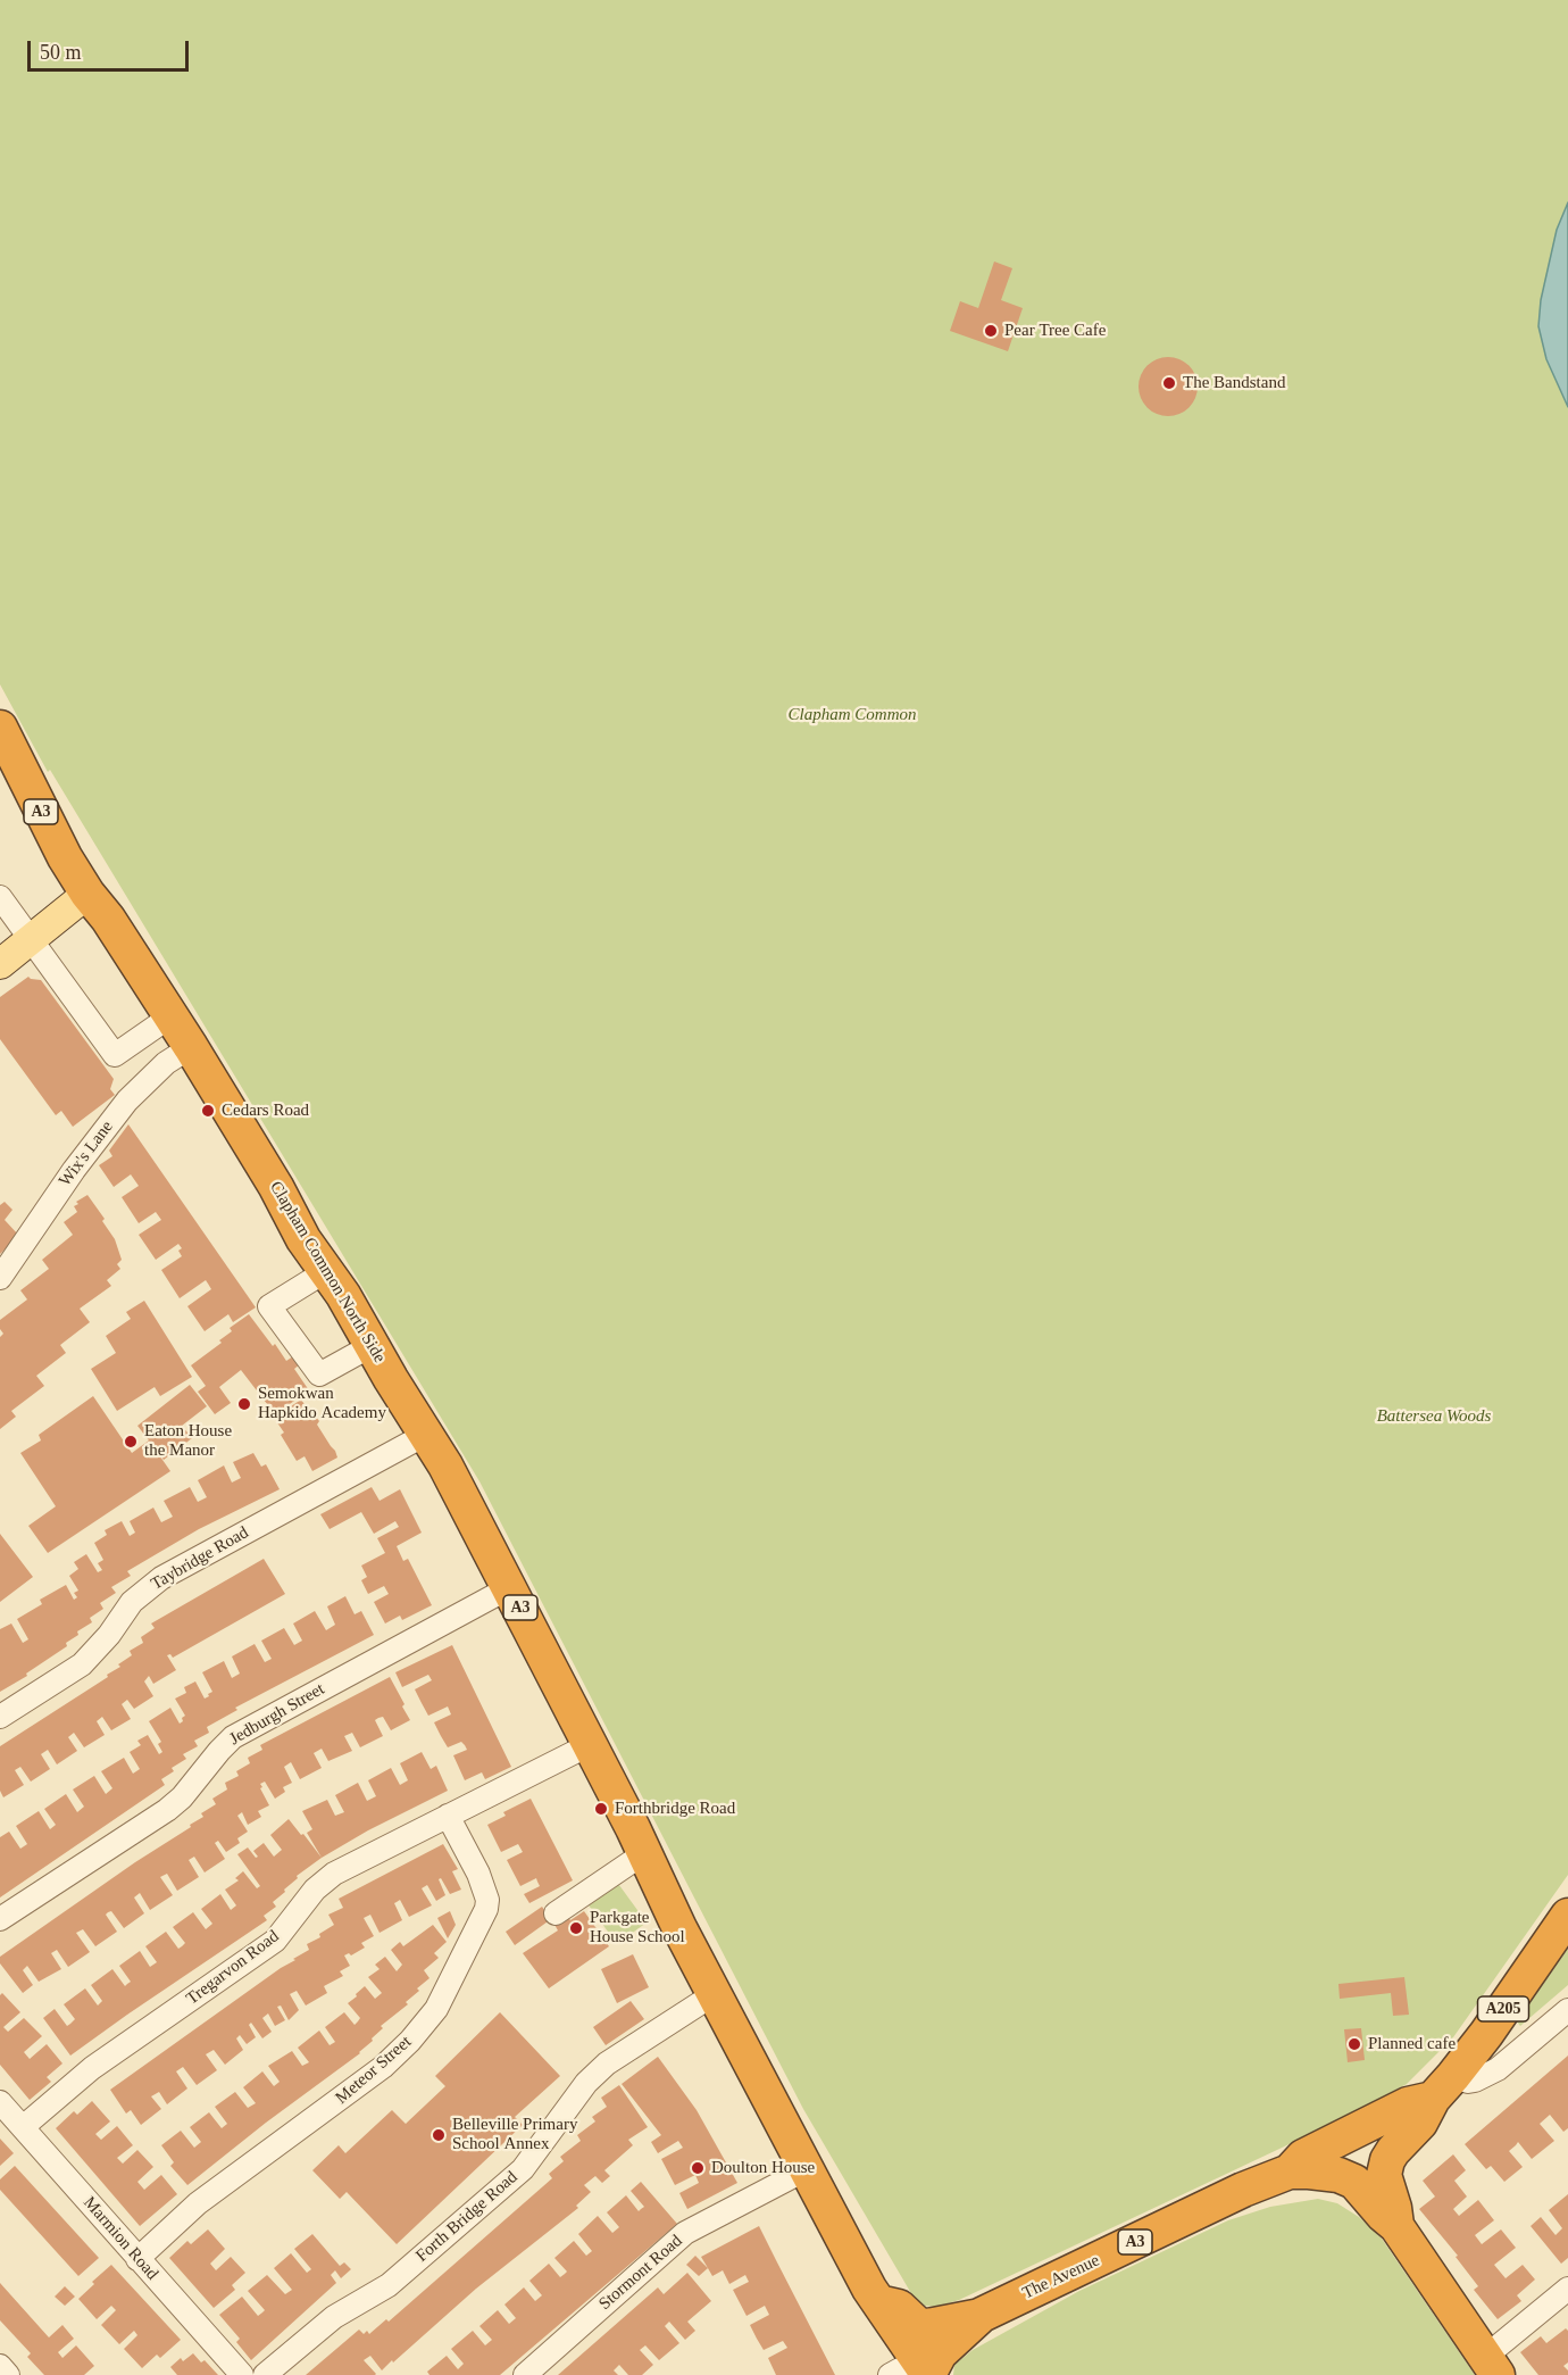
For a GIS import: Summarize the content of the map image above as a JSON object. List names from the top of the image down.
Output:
{
  "streets": {
    "highway": [
      "A3",
      "Clapham Common North Side",
      "A205",
      "The Avenue"
    ],
    "street": [
      "Wix's Lane",
      "Taybridge Road",
      "Jedburgh Street",
      "Tregarvon Road",
      "Meteor Street",
      "Forth Bridge Road",
      "Marmion Road",
      "Stormont Road"
    ]
  },
  "crossings": [
    ["A3", "Clapham Common North Side"],
    ["A3", "A205"],
    ["A3", "The Avenue"],
    ["Wix's Lane", "Clapham Common North Side"],
    ["Clapham Common North Side", "Taybridge Road"],
    ["Clapham Common North Side", "Jedburgh Street"],
    ["Clapham Common North Side", "Tregarvon Road"],
    ["Clapham Common North Side", "Forth Bridge Road"],
    ["Clapham Common North Side", "Stormont Road"],
    ["Clapham Common North Side", "The Avenue"],
    ["Tregarvon Road", "Meteor Street"],
    ["Tregarvon Road", "Marmion Road"],
    ["Meteor Street", "Marmion Road"]
  ],
  "parks": ["Clapham Common", "Battersea Woods"],
  "places": [
    "Pear Tree Cafe",
    "The Bandstand",
    "Cedars Road",
    "Semokwan Hapkido Academy",
    "Eaton House the Manor",
    "Forthbridge Road",
    "Parkgate House School",
    "Planned cafe",
    "Belleville Primary School Annex",
    "Doulton House"
  ],
  "scale_bar": "50 m"
}
